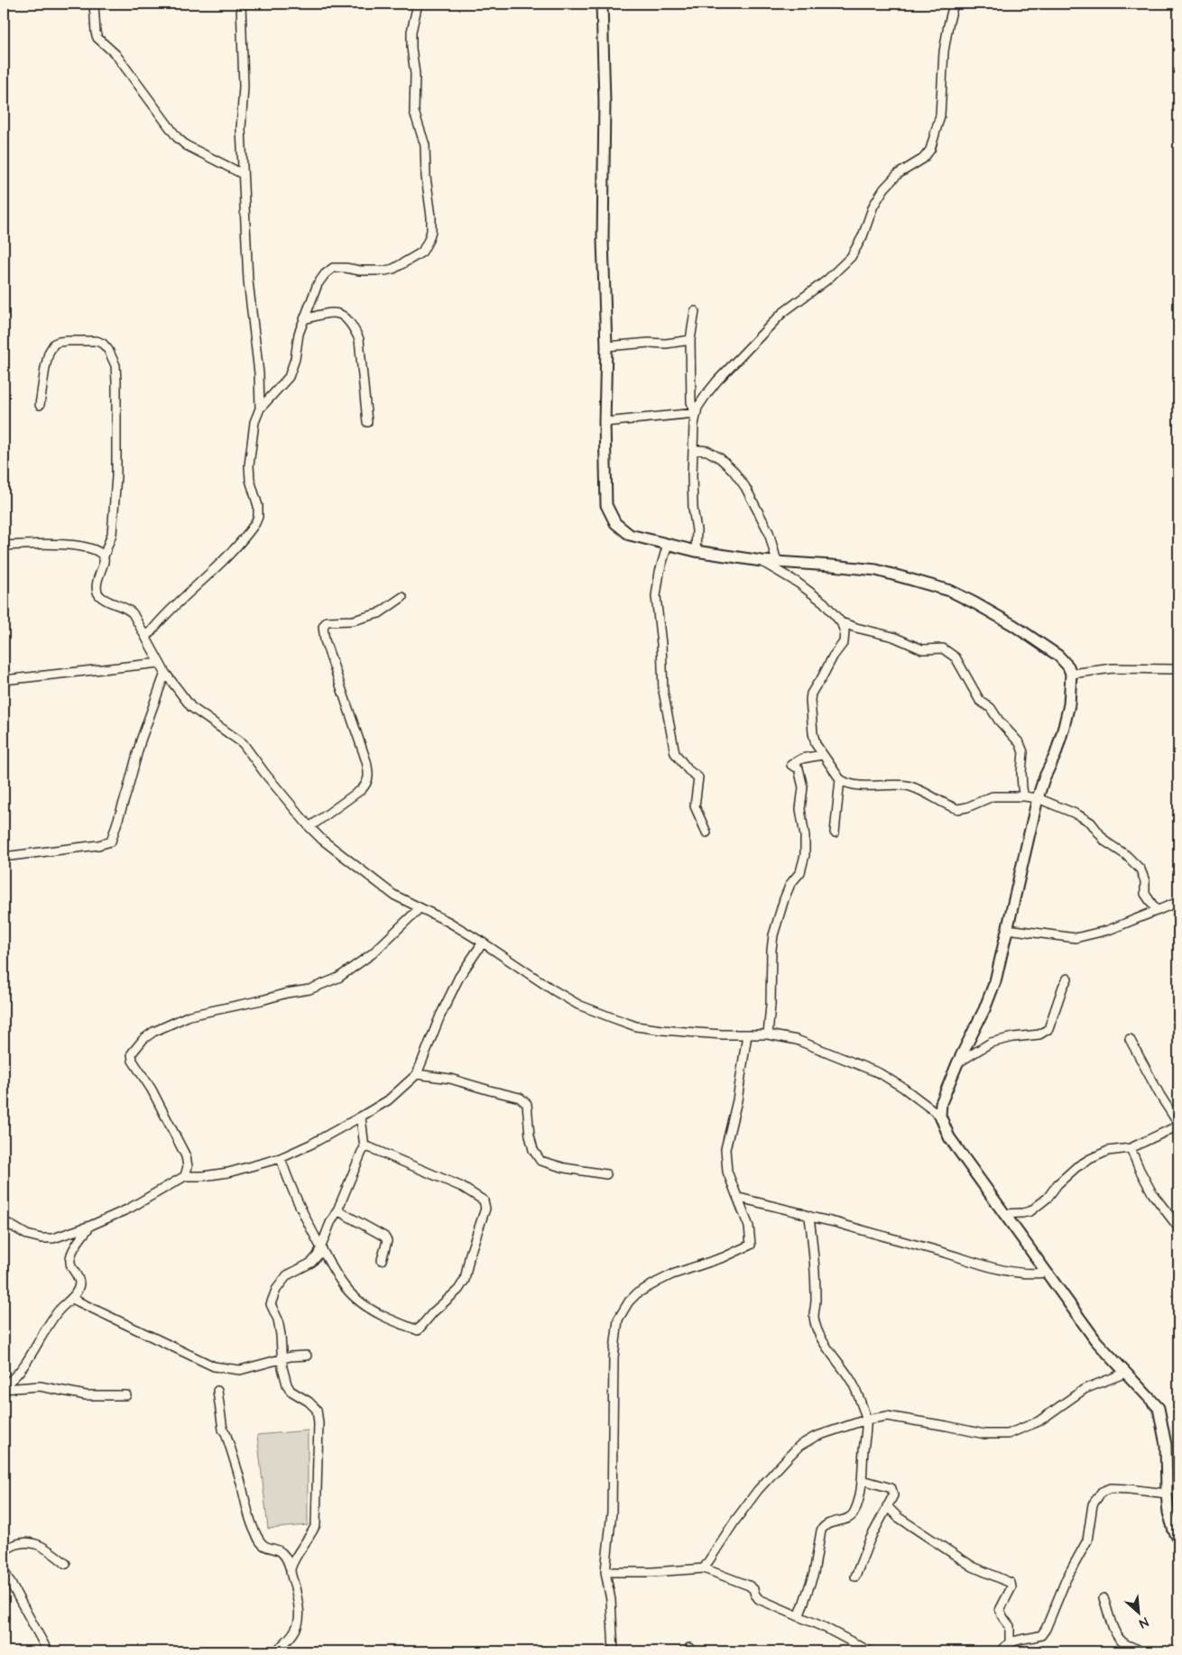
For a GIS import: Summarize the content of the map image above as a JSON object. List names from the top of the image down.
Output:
{
  "north": "bottom right"
}
